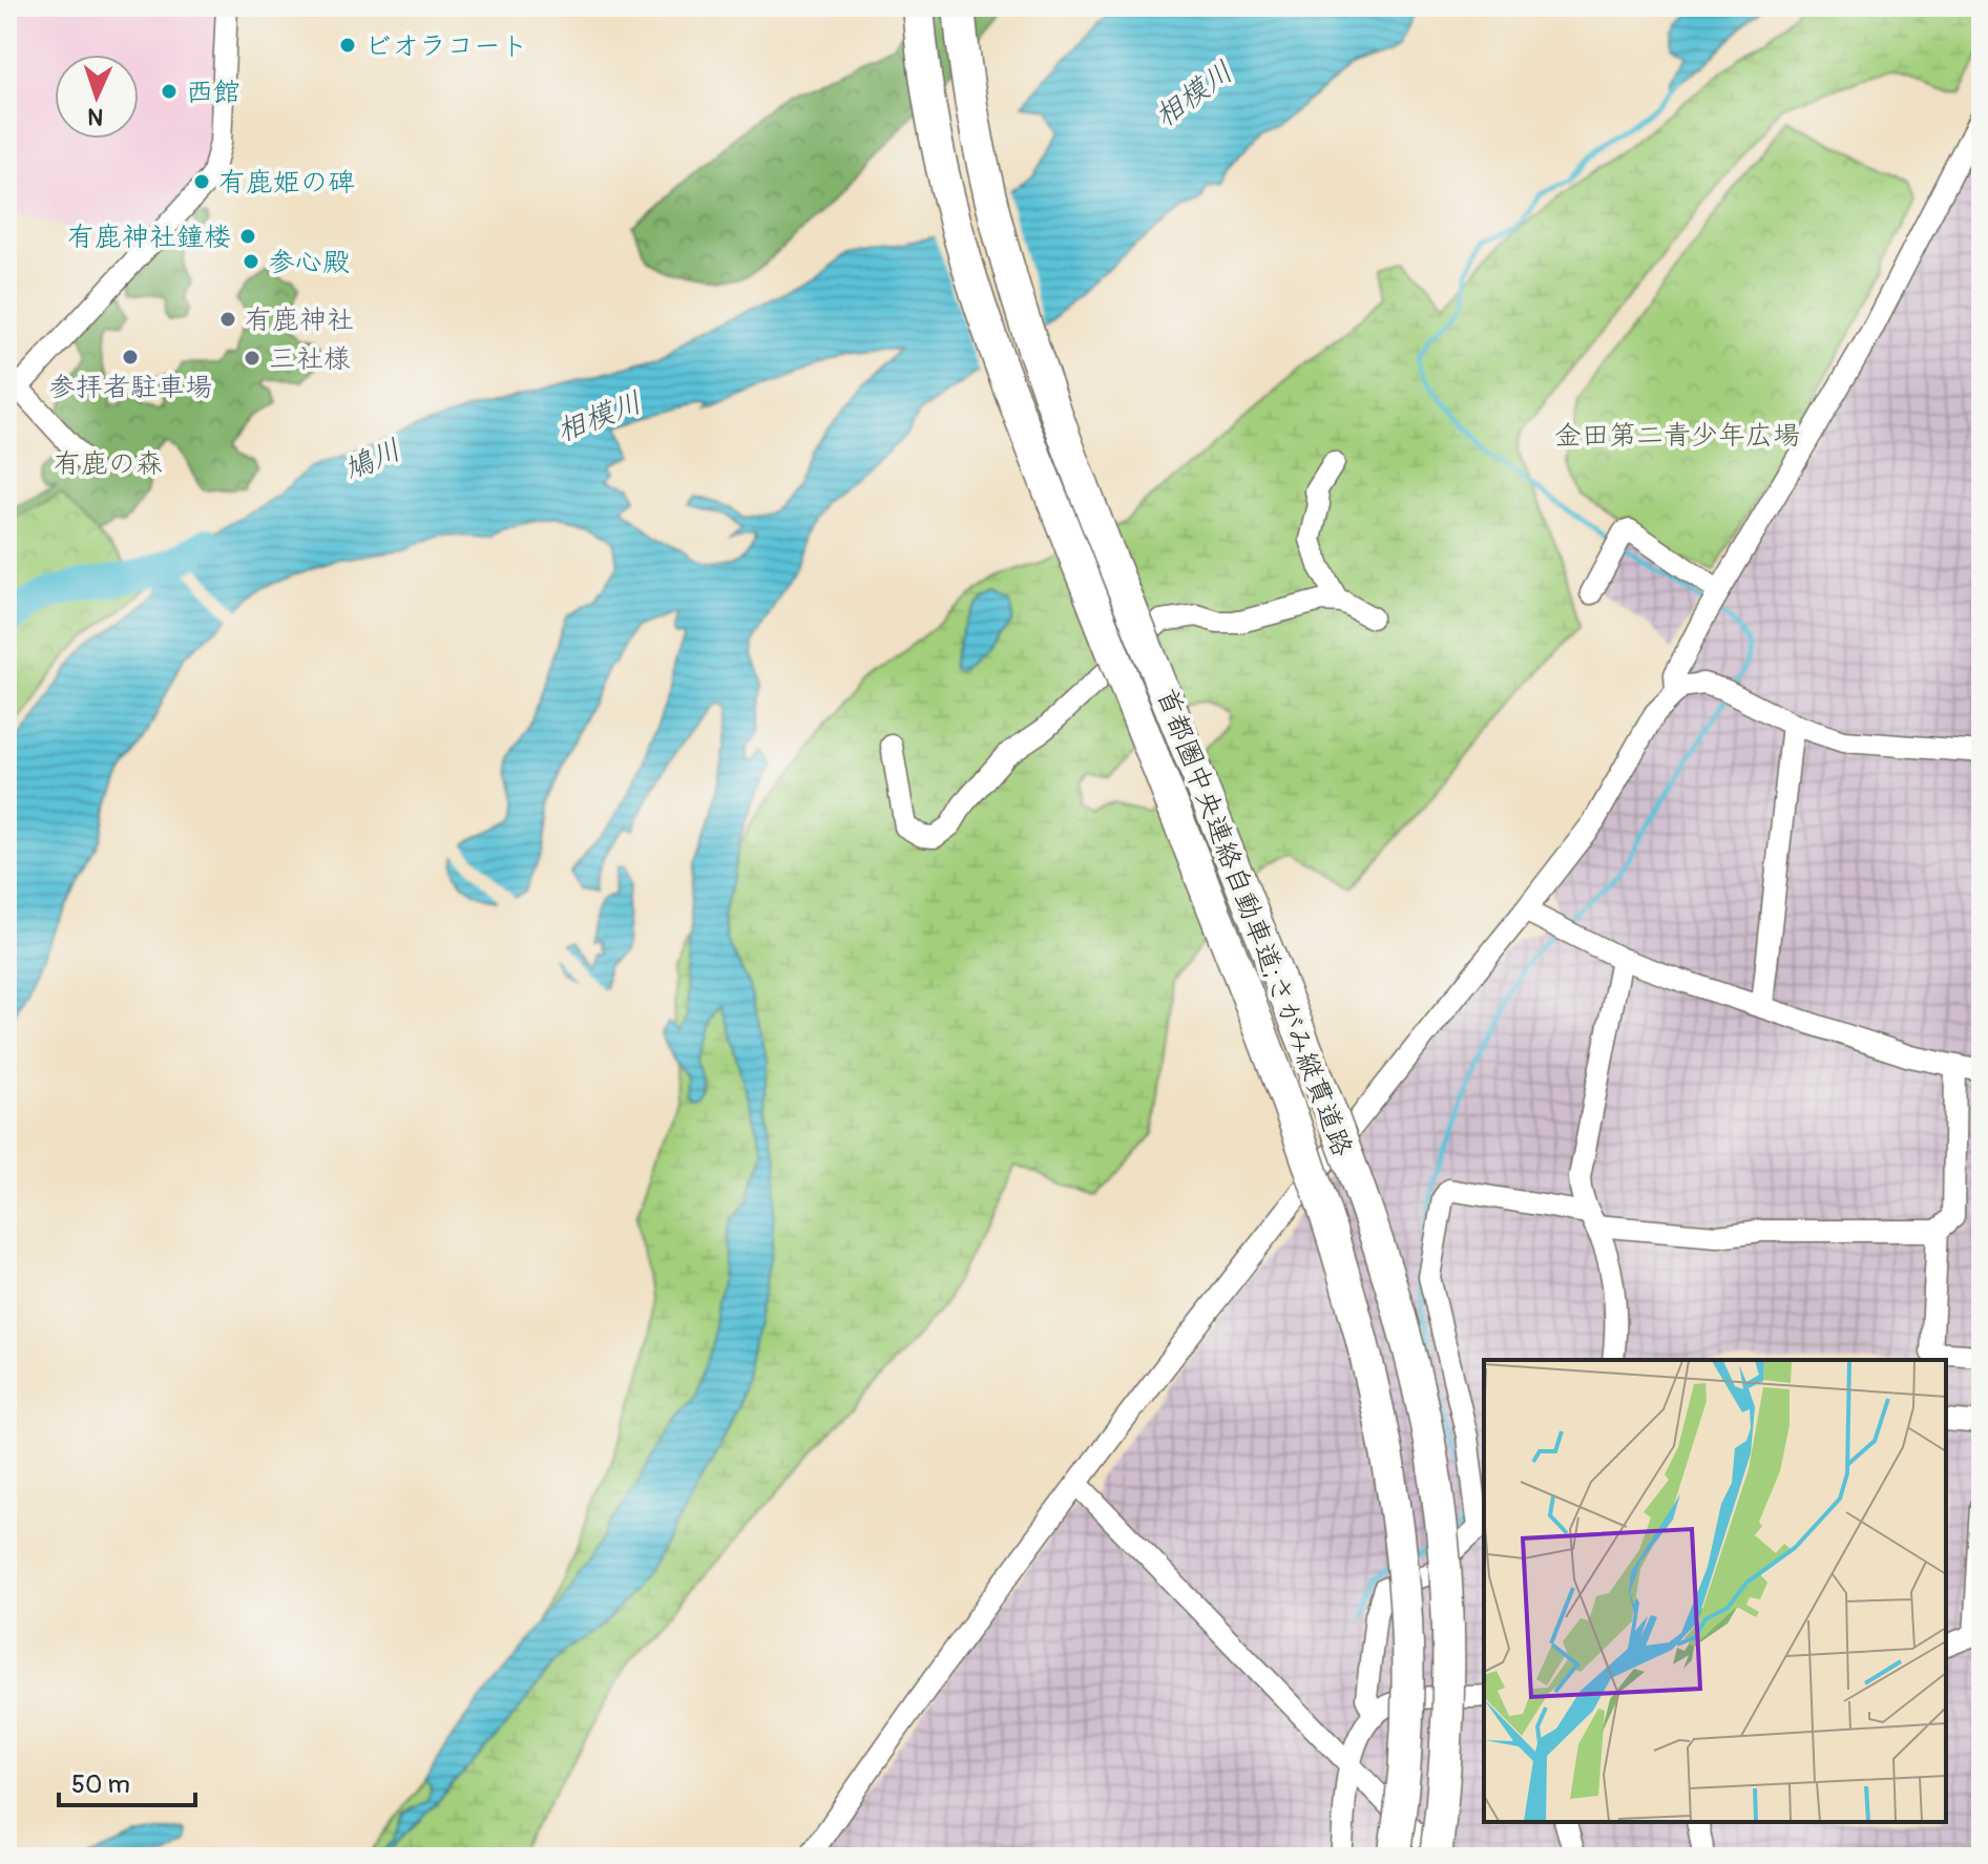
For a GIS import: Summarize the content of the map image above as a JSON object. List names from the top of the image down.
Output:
{
  "streets": {
    "highway": ["首都圏中央連絡自動車道;さがみ縦貫道路"]
  },
  "water": ["相模川", "鳩川"],
  "parks": ["金田第二青少年広場", "有鹿の森"],
  "places": [
    "ビオラコート",
    "西館",
    "有鹿姫の碑",
    "有鹿神社鐘楼",
    "参心殿",
    "有鹿神社",
    "参拝者駐車場",
    "三社様"
  ],
  "scale_bar": "50 m",
  "north": "bottom"
}
